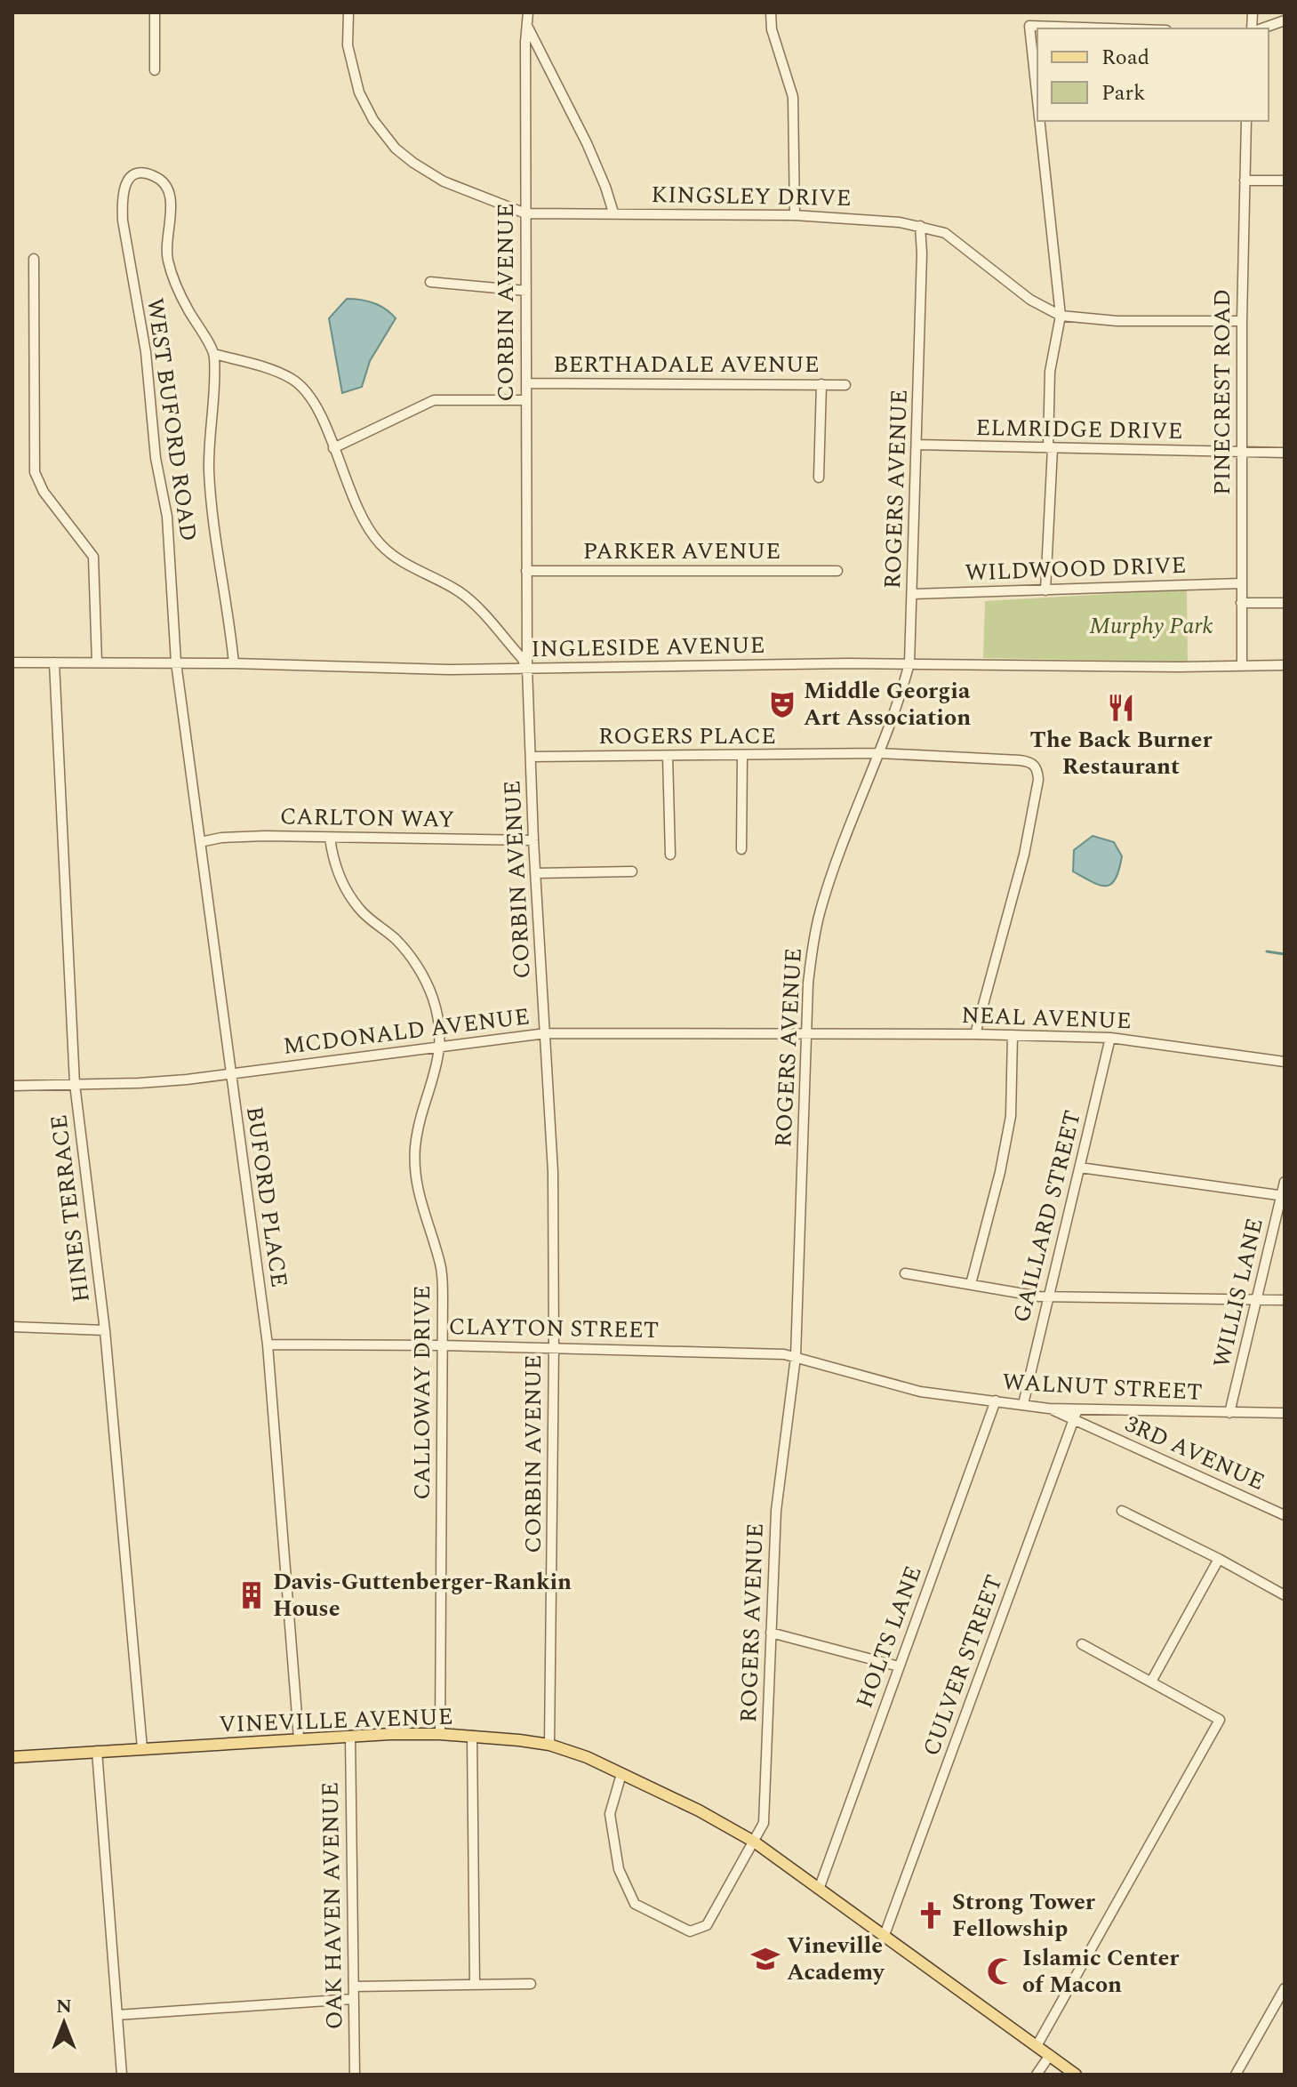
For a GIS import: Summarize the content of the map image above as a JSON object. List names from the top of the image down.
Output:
{
  "streets": {
    "main road": ["VINEVILLE AVENUE"],
    "street": [
      "KINGSLEY DRIVE",
      "CORBIN AVENUE",
      "BERTHADALE AVENUE",
      "PINECREST ROAD",
      "WEST BUFORD ROAD",
      "ELMRIDGE DRIVE",
      "ROGERS AVENUE",
      "PARKER AVENUE",
      "WILDWOOD DRIVE",
      "INGLESIDE AVENUE",
      "ROGERS PLACE",
      "CARLTON WAY",
      "NEAL AVENUE",
      "MCDONALD AVENUE",
      "BUFORD PLACE",
      "HINES TERRACE",
      "GAILLARD STREET",
      "WILLIS LANE",
      "CLAYTON STREET",
      "WALNUT STREET",
      "CALLOWAY DRIVE",
      "3RD AVENUE",
      "HOLTS LANE",
      "CULVER STREET",
      "OAK HAVEN AVENUE"
    ]
  },
  "crossings": [
    ["KINGSLEY DRIVE", "CORBIN AVENUE"],
    ["KINGSLEY DRIVE", "PINECREST ROAD"],
    ["KINGSLEY DRIVE", "ROGERS AVENUE"],
    ["CORBIN AVENUE", "BERTHADALE AVENUE"],
    ["CORBIN AVENUE", "PARKER AVENUE"],
    ["CORBIN AVENUE", "INGLESIDE AVENUE"],
    ["CORBIN AVENUE", "ROGERS PLACE"],
    ["CORBIN AVENUE", "CARLTON WAY"],
    ["CORBIN AVENUE", "MCDONALD AVENUE"],
    ["CORBIN AVENUE", "CLAYTON STREET"],
    ["CORBIN AVENUE", "VINEVILLE AVENUE"],
    ["PINECREST ROAD", "ELMRIDGE DRIVE"],
    ["PINECREST ROAD", "WILDWOOD DRIVE"],
    ["PINECREST ROAD", "INGLESIDE AVENUE"],
    ["WEST BUFORD ROAD", "INGLESIDE AVENUE"],
    ["WEST BUFORD ROAD", "BUFORD PLACE"],
    ["ELMRIDGE DRIVE", "ROGERS AVENUE"],
    ["ROGERS AVENUE", "WILDWOOD DRIVE"],
    ["ROGERS AVENUE", "INGLESIDE AVENUE"],
    ["ROGERS AVENUE", "ROGERS PLACE"],
    ["ROGERS AVENUE", "NEAL AVENUE"],
    ["ROGERS AVENUE", "MCDONALD AVENUE"],
    ["ROGERS AVENUE", "CLAYTON STREET"],
    ["ROGERS AVENUE", "WALNUT STREET"],
    ["ROGERS AVENUE", "VINEVILLE AVENUE"],
    ["INGLESIDE AVENUE", "BUFORD PLACE"],
    ["INGLESIDE AVENUE", "HINES TERRACE"],
    ["ROGERS PLACE", "NEAL AVENUE"],
    ["CARLTON WAY", "BUFORD PLACE"],
    ["CARLTON WAY", "CALLOWAY DRIVE"],
    ["NEAL AVENUE", "MCDONALD AVENUE"],
    ["NEAL AVENUE", "GAILLARD STREET"],
    ["MCDONALD AVENUE", "BUFORD PLACE"],
    ["MCDONALD AVENUE", "HINES TERRACE"],
    ["MCDONALD AVENUE", "CALLOWAY DRIVE"],
    ["BUFORD PLACE", "CLAYTON STREET"],
    ["BUFORD PLACE", "VINEVILLE AVENUE"],
    ["HINES TERRACE", "VINEVILLE AVENUE"],
    ["GAILLARD STREET", "WALNUT STREET"],
    ["WILLIS LANE", "WALNUT STREET"],
    ["CLAYTON STREET", "WALNUT STREET"],
    ["CLAYTON STREET", "CALLOWAY DRIVE"],
    ["WALNUT STREET", "3RD AVENUE"],
    ["WALNUT STREET", "HOLTS LANE"],
    ["WALNUT STREET", "CULVER STREET"],
    ["CALLOWAY DRIVE", "VINEVILLE AVENUE"],
    ["3RD AVENUE", "CULVER STREET"],
    ["HOLTS LANE", "VINEVILLE AVENUE"],
    ["CULVER STREET", "VINEVILLE AVENUE"],
    ["VINEVILLE AVENUE", "OAK HAVEN AVENUE"]
  ],
  "parks": ["Murphy Park"],
  "places": {
    "theatre": ["Middle Georgia Art Association"],
    "restaurant": ["The Back Burner Restaurant"],
    "building": ["Davis-Guttenberger-Rankin House"],
    "church": ["Strong Tower Fellowship"],
    "school or university": ["Vineville Academy"],
    "mosque": ["Islamic Center of Macon"]
  },
  "legend": ["Road", "Park"],
  "north": "top"
}
